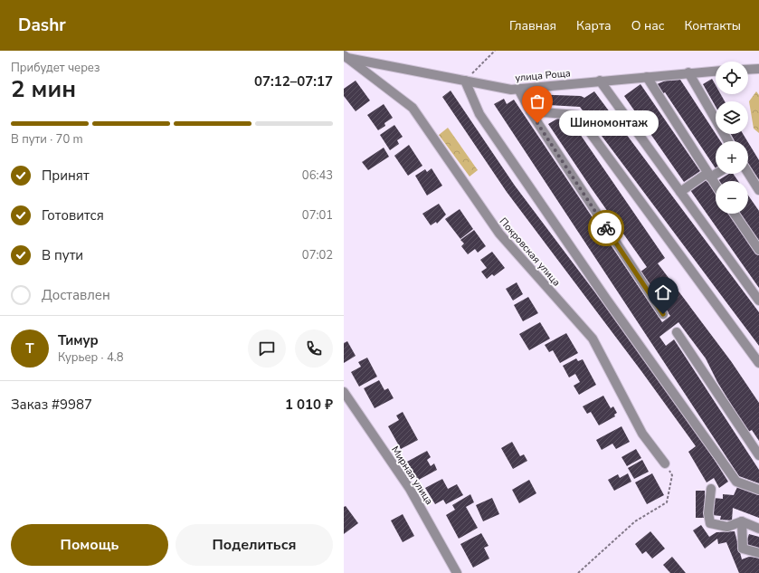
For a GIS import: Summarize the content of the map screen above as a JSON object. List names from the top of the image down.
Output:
{
  "streets": {
    "street": ["улица Роща", "Покровская улица", "Мирная улица"]
  },
  "crossings": [
    ["улица Роща", "Покровская улица"]
  ],
  "places": ["Шиномонтаж"],
  "page": {
    "header": "Dashr",
    "nav": [
      "Главная",
      "Карта",
      "О нас",
      "Контакты"
    ],
    "heading": ["2 мин", "Прибудет через", "07:12–07:17"],
    "panel": [
      "Тимур",
      "Курьер · 4.8",
      "Заказ #9987",
      "1 010 ₽"
    ],
    "map_buttons": ["+", "−"],
    "bubble": "Шиномонтаж",
    "bar": "В пути · 70 m",
    "list": [
      ["Принят", "06:43"],
      ["Готовится", "07:01"],
      ["В пути", "07:02"],
      "Доставлен"
    ],
    "round": "Т",
    "buttons": ["Помощь", "Поделиться"]
  }
}
